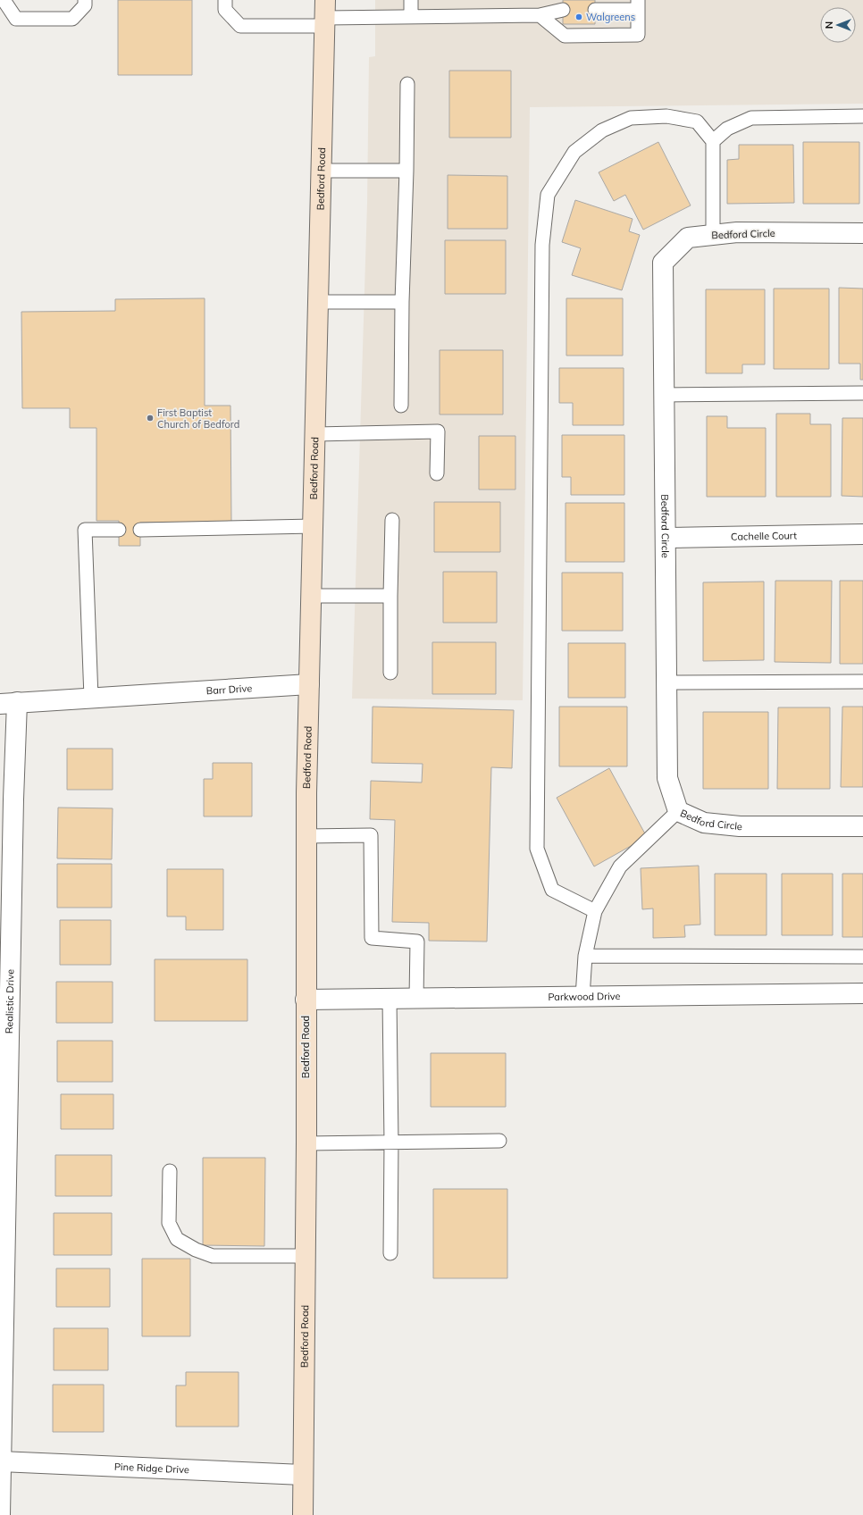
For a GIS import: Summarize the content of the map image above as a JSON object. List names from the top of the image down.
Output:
{
  "streets": {
    "main road": ["Bedford Road"],
    "street": [
      "Bedford Circle",
      "Cachelle Court",
      "Barr Drive",
      "Parkwood Drive",
      "Realistic Drive",
      "Pine Ridge Drive"
    ]
  },
  "crossings": [
    ["Bedford Road", "Barr Drive"],
    ["Bedford Road", "Parkwood Drive"],
    ["Bedford Road", "Pine Ridge Drive"],
    ["Bedford Circle", "Cachelle Court"],
    ["Barr Drive", "Realistic Drive"],
    ["Realistic Drive", "Pine Ridge Drive"]
  ],
  "places": ["Walgreens", "First Baptist Church of Bedford"],
  "north": "left"
}
